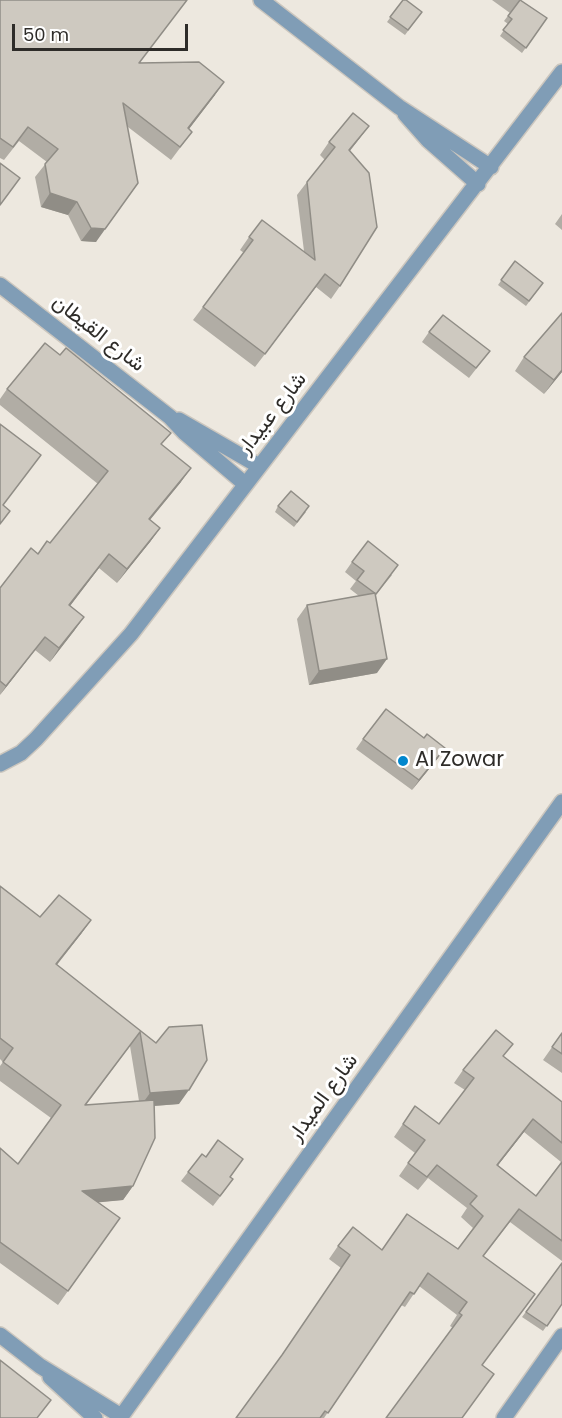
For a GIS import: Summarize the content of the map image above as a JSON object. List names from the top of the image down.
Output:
{
  "streets": {
    "street": ["شارع القيطان", "شارع عبيدار", "شارع الميدار"]
  },
  "crossings": [
    ["شارع القيطان", "شارع عبيدار"]
  ],
  "places": ["Al Zowar"],
  "scale_bar": "50 m"
}
